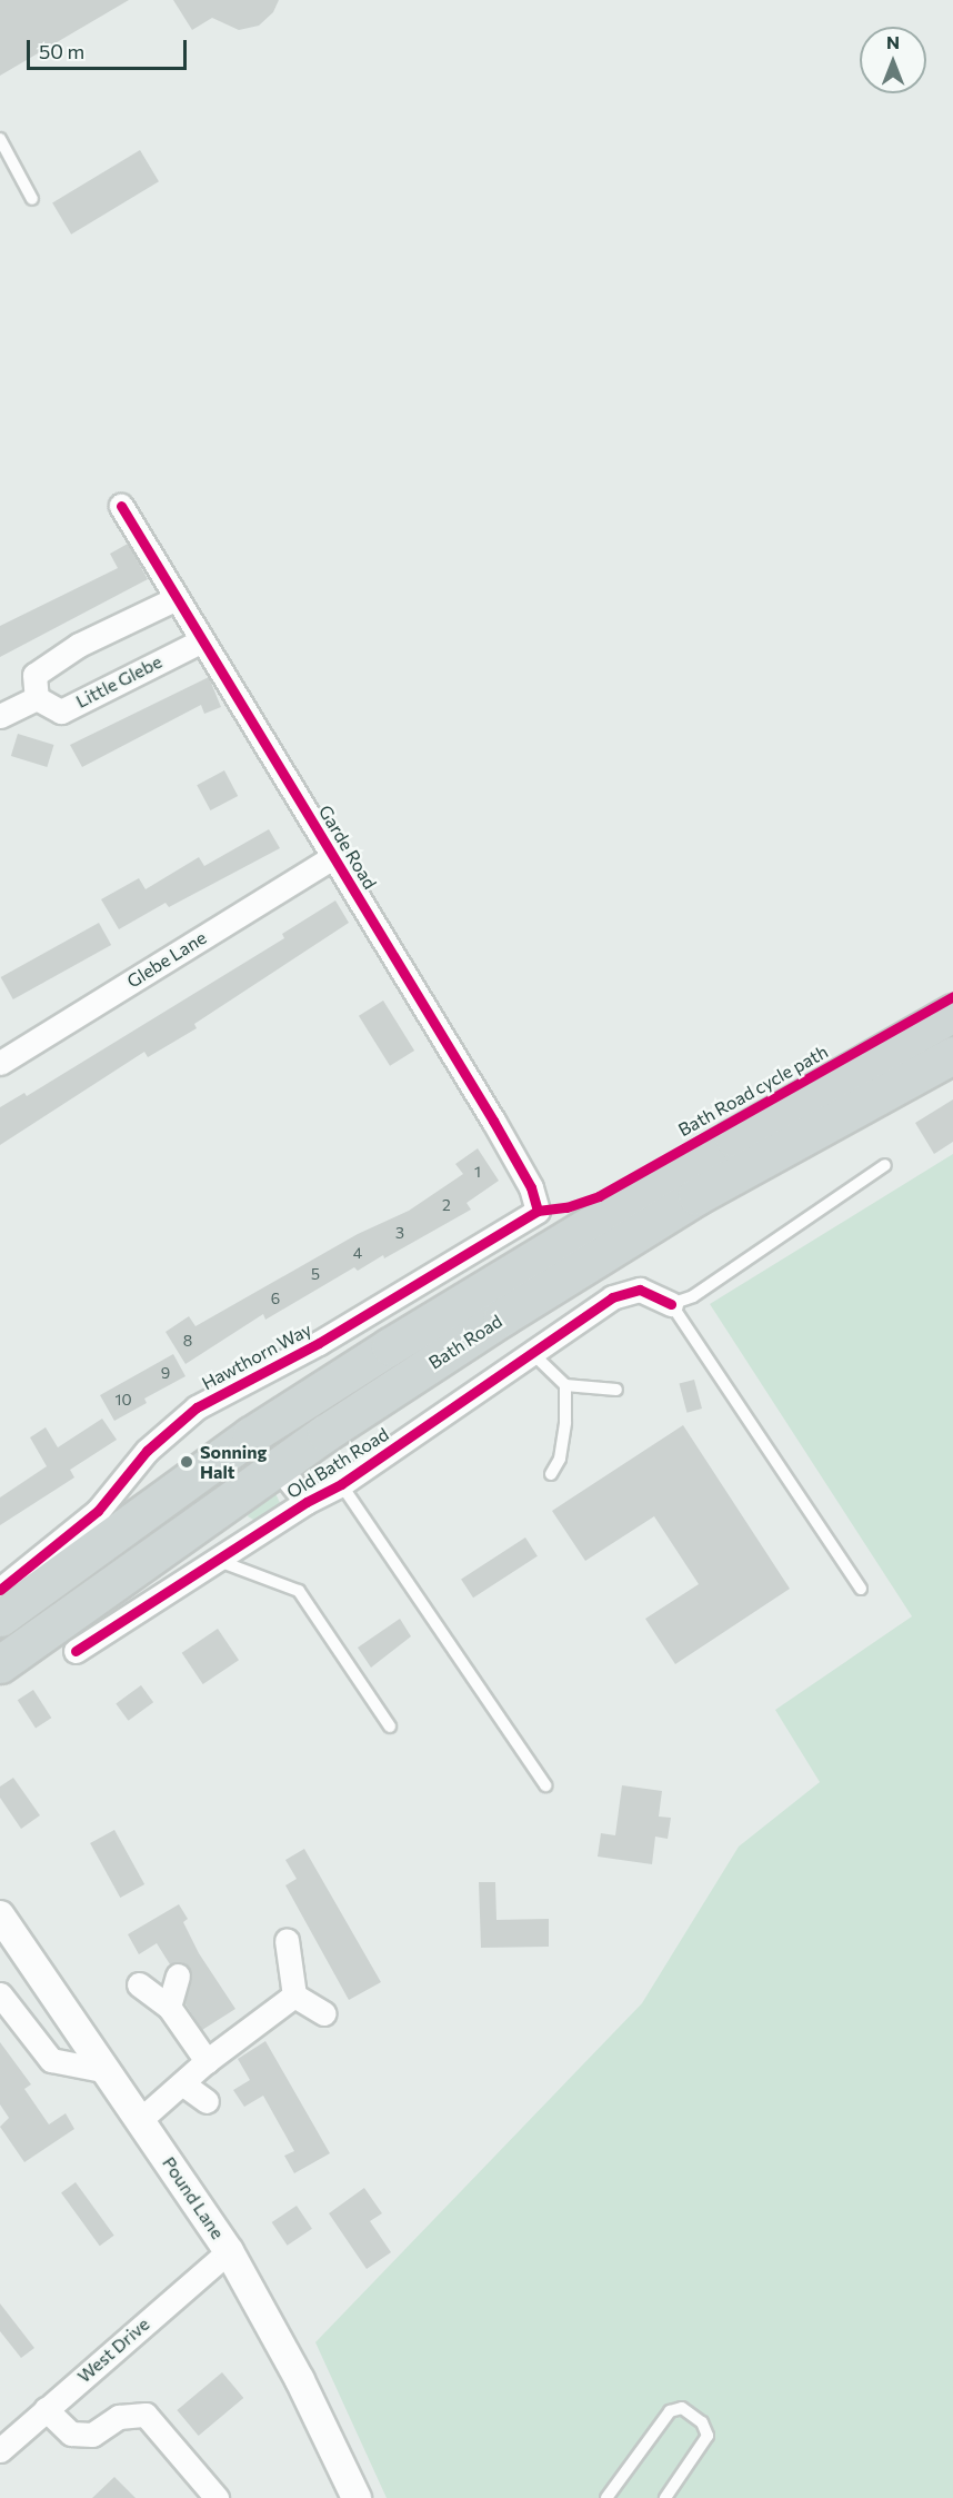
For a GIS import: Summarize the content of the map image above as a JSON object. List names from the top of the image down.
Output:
{
  "streets": {
    "main road": ["Bath Road"],
    "street": [
      "Little Glebe",
      "Garde Road",
      "Glebe Lane",
      "Hawthorn Way",
      "Old Bath Road",
      "Pound Lane",
      "West Drive"
    ],
    "cycle path": ["Bath Road cycle path"]
  },
  "crossings": [
    ["Little Glebe", "Garde Road"],
    ["Garde Road", "Glebe Lane"],
    ["Garde Road", "Hawthorn Way"],
    ["Bath Road", "Old Bath Road"],
    ["Pound Lane", "West Drive"]
  ],
  "places": ["Sonning Halt"],
  "house_numbers": [
    "1",
    "2",
    "3",
    "4",
    "5",
    "6",
    "8",
    "9",
    "10"
  ],
  "scale_bar": "50 m",
  "north": "top"
}
